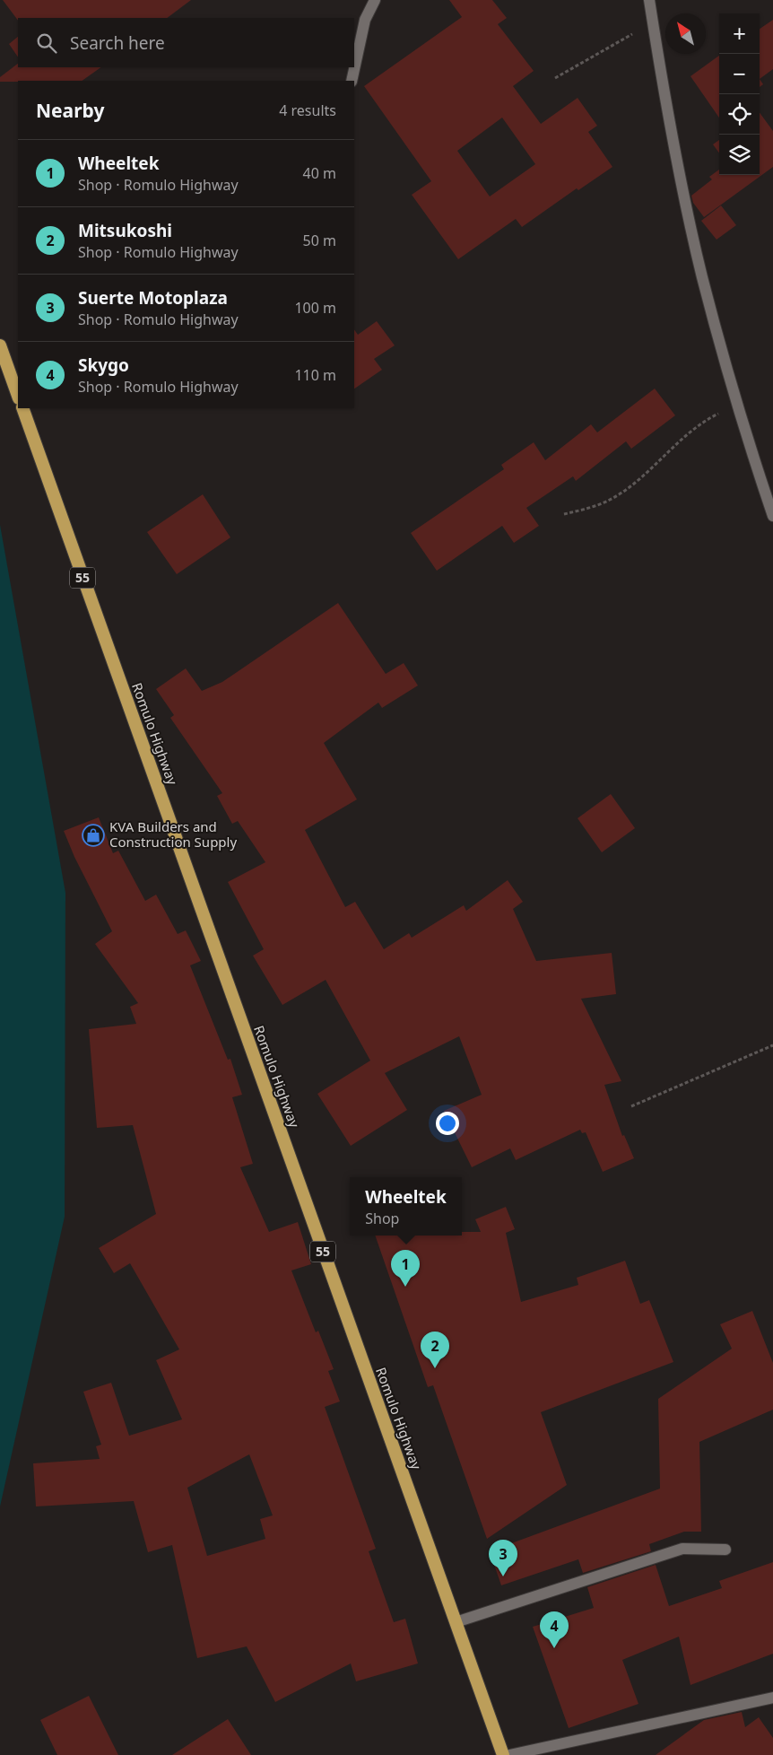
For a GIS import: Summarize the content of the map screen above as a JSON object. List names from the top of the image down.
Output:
{
  "streets": {
    "highway": ["55", "Romulo Highway"]
  },
  "places": {
    "shop": ["KVA Builders and Construction Supply"]
  },
  "north": "top left",
  "page": {
    "map_buttons": ["+", "−"],
    "search": "Search here",
    "heading": ["Nearby", "4 results"],
    "list": [
      {
        "mark": "1",
        "name": "Wheeltek",
        "note": "Shop · Romulo Highway",
        "value": "40 m"
      },
      {
        "mark": "2",
        "name": "Mitsukoshi",
        "note": "Shop · Romulo Highway",
        "value": "50 m"
      },
      {
        "mark": "3",
        "name": "Suerte Motoplaza",
        "note": "Shop · Romulo Highway",
        "value": "100 m"
      },
      {
        "mark": "4",
        "name": "Skygo",
        "note": "Shop · Romulo Highway",
        "value": "110 m"
      }
    ],
    "popup": ["Wheeltek", "Shop"],
    "pins": [
      "1",
      "2",
      "3",
      "4"
    ]
  }
}
